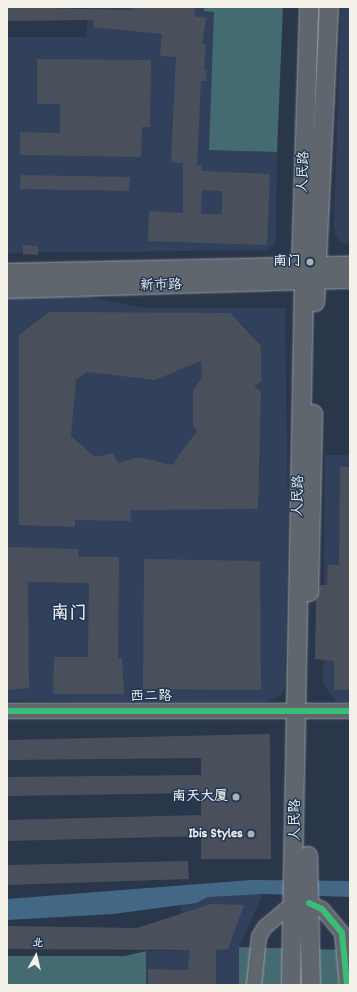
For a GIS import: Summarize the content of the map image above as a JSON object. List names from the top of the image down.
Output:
{
  "streets": {
    "main road": ["人民路", "新市路"],
    "street": ["西二路"]
  },
  "crossings": [
    ["人民路", "新市路"],
    ["人民路", "西二路"]
  ],
  "districts": ["南门"],
  "places": ["南门", "南天大厦", "Ibis Styles"],
  "north": "top"
}
